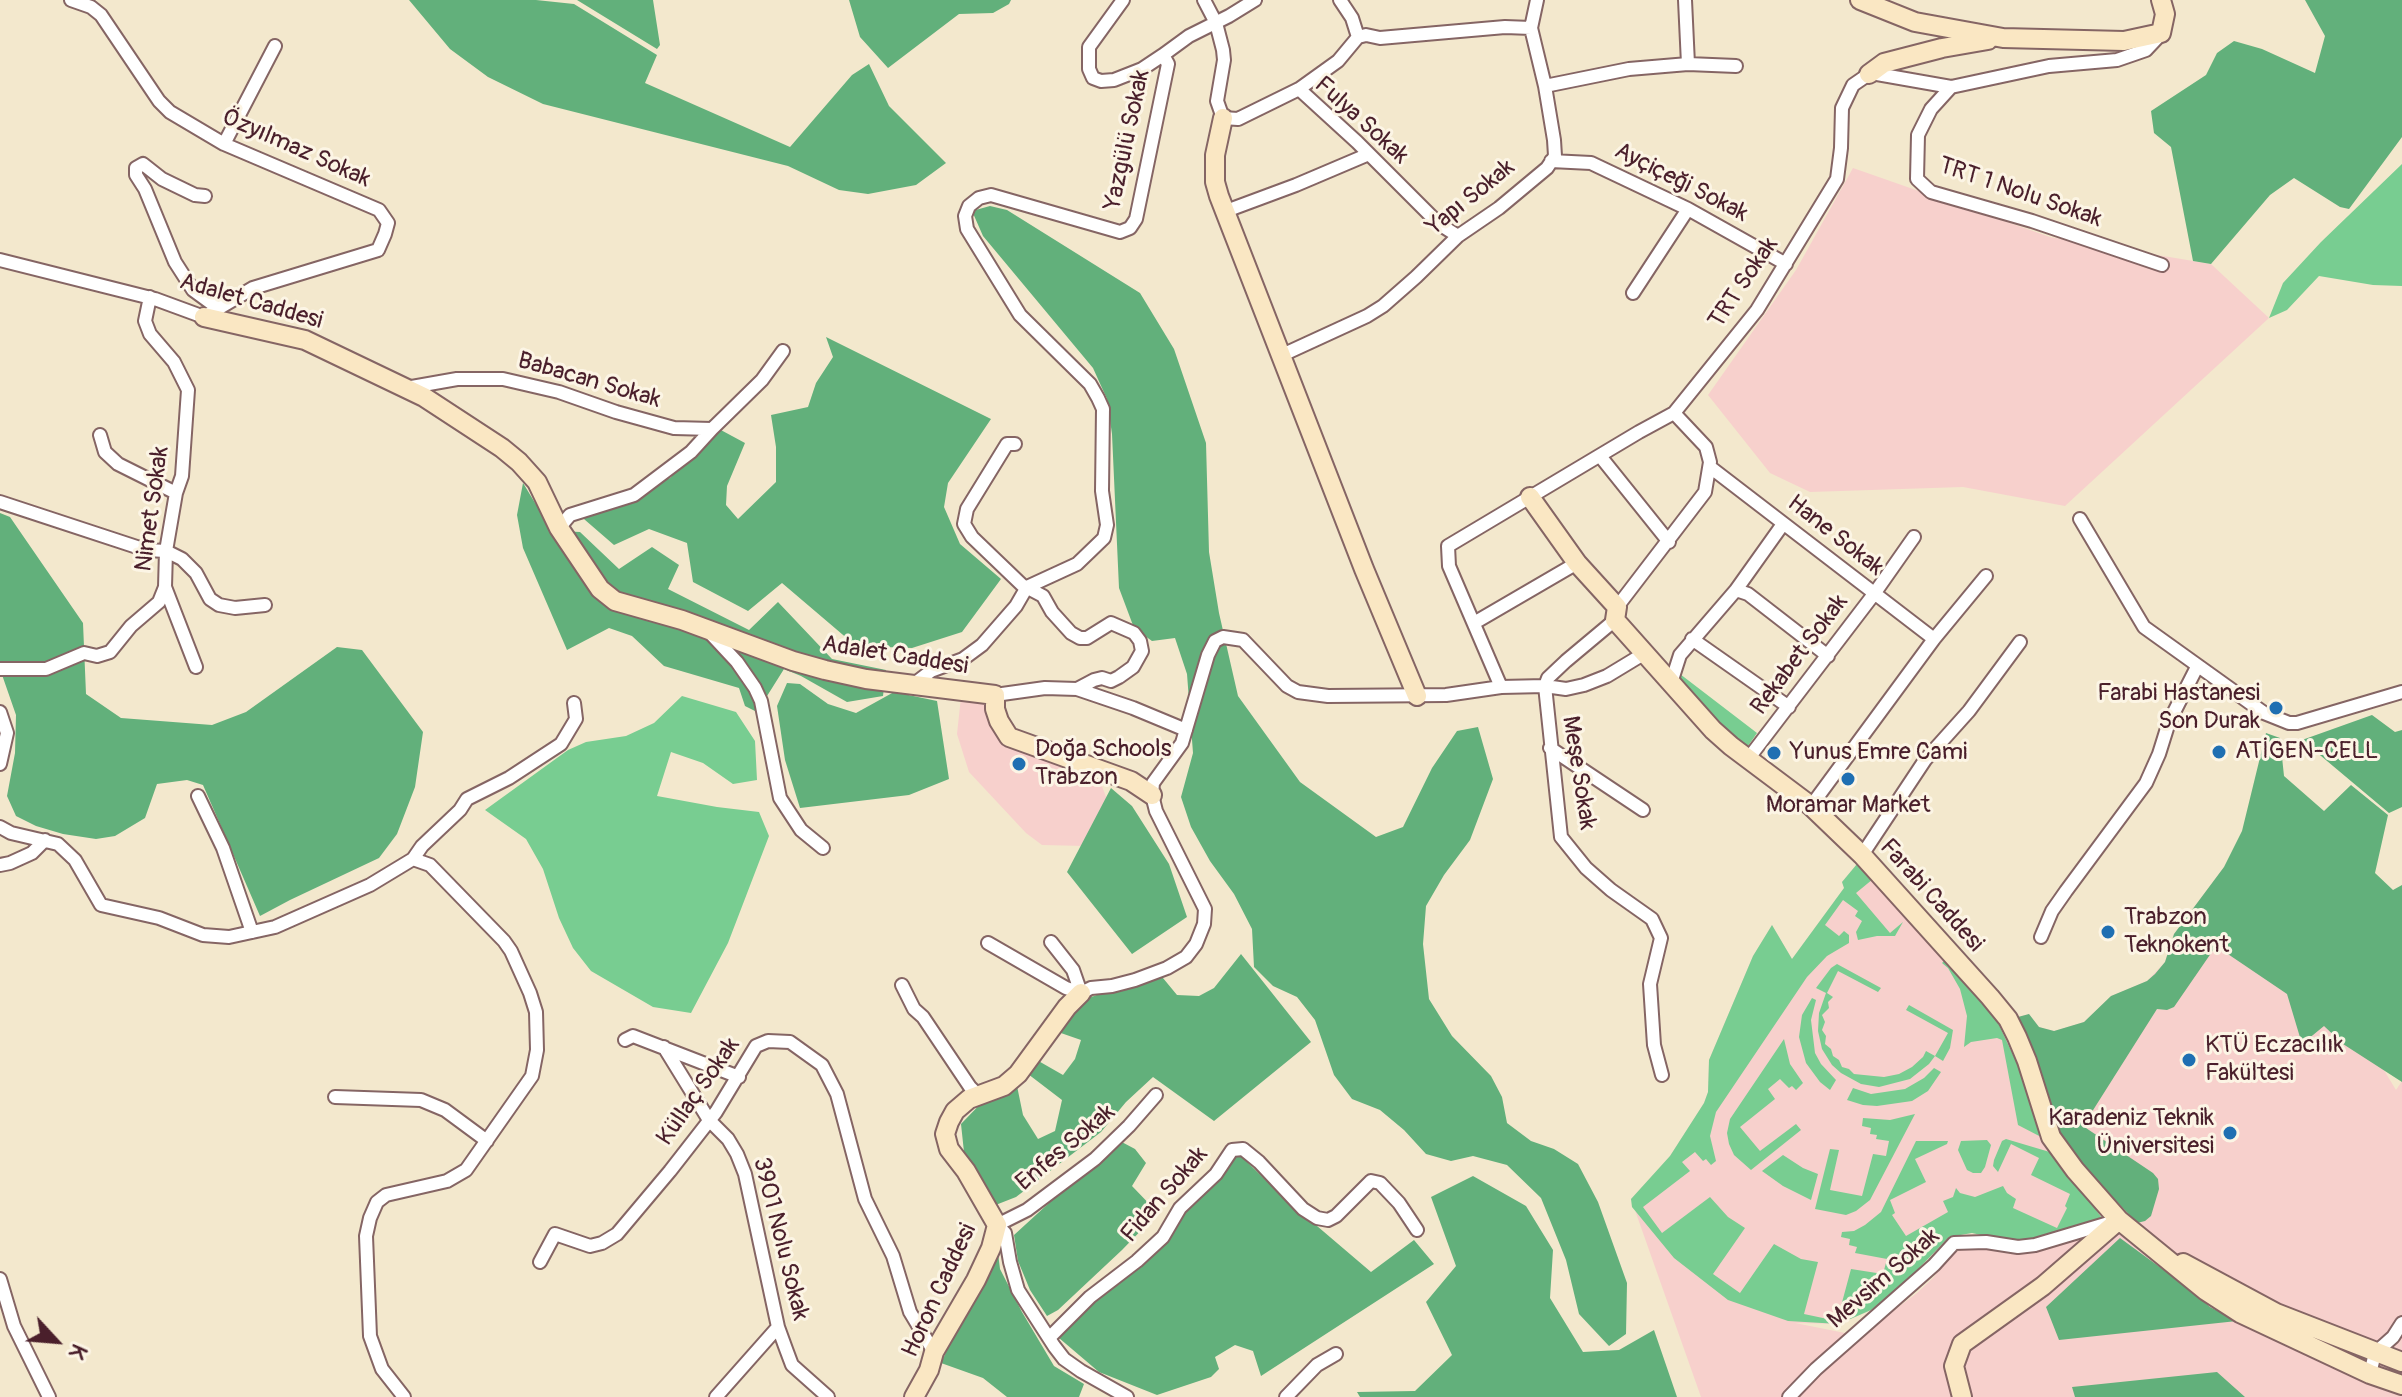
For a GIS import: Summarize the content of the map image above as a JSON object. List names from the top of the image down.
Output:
{
  "streets": {
    "street": [
      "Fulya Sokak",
      "Yazgülü Sokak",
      "Özyılmaz Sokak",
      "Ayçiçeği Sokak",
      "TRT 1 Nolu Sokak",
      "Yapı Sokak",
      "TRT Sokak",
      "Adalet Caddesi",
      "Babacan Sokak",
      "Nimet Sokak",
      "Hane Sokak",
      "Rekabet Sokak",
      "Meşe Sokak",
      "Farabi Caddesi",
      "Küllaç Sokak",
      "Enfes Sokak",
      "Fidan Sokak",
      "3901 Nolu Sokak",
      "Mevsim Sokak",
      "Horon Caddesi"
    ]
  },
  "crossings": [
    ["Fulya Sokak", "Yapı Sokak"],
    ["Özyılmaz Sokak", "Adalet Caddesi"],
    ["Ayçiçeği Sokak", "Yapı Sokak"],
    ["Ayçiçeği Sokak", "TRT Sokak"],
    ["TRT Sokak", "Farabi Caddesi"],
    ["Adalet Caddesi", "Babacan Sokak"],
    ["Adalet Caddesi", "Nimet Sokak"],
    ["Hane Sokak", "Rekabet Sokak"],
    ["Rekabet Sokak", "Farabi Caddesi"],
    ["Meşe Sokak", "Farabi Caddesi"],
    ["Farabi Caddesi", "Mevsim Sokak"],
    ["Küllaç Sokak", "3901 Nolu Sokak"],
    ["Küllaç Sokak", "Horon Caddesi"],
    ["Enfes Sokak", "Horon Caddesi"]
  ],
  "places": [
    "Farabi Hastanesi Son Durak",
    "ATİGEN-CELL",
    "Yunus Emre Cami",
    "Doğa Schools Trabzon",
    "Moramar Market",
    "Trabzon Teknokent",
    "KTÜ Eczacılık Fakültesi",
    "Karadeniz Teknik Üniversitesi"
  ],
  "north": "bottom right"
}
